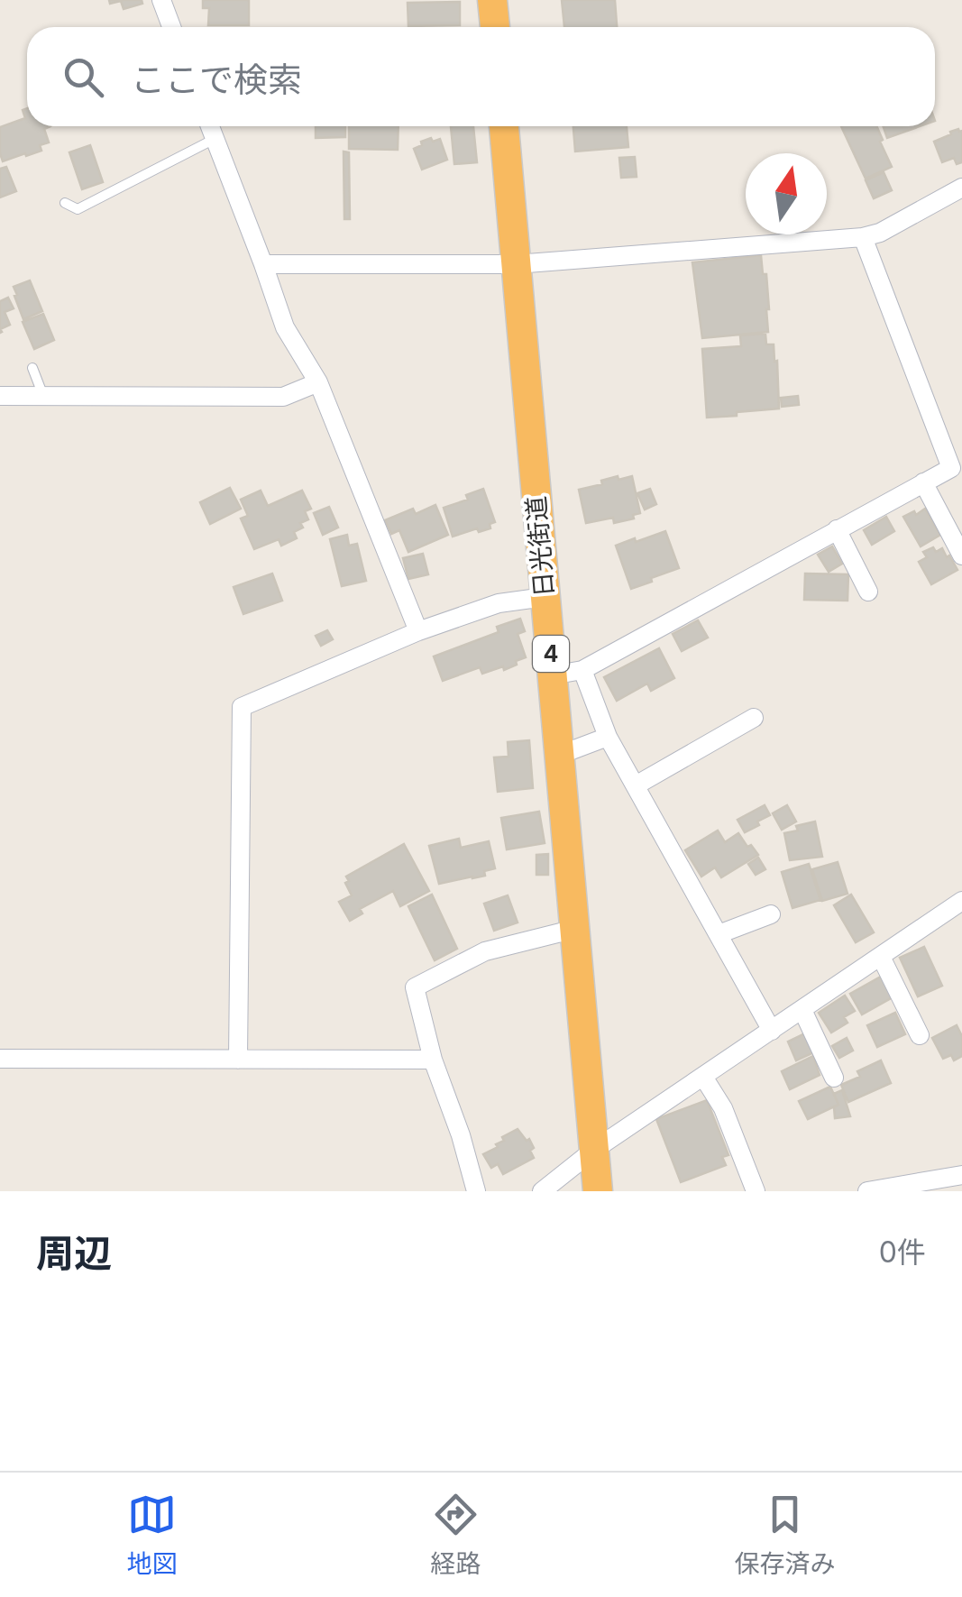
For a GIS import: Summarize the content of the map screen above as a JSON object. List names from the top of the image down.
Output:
{
  "streets": {
    "highway": ["日光街道", "4"]
  },
  "north": "top",
  "page": {
    "search": "ここで検索",
    "heading": ["周辺", "0件"],
    "nav": ["地図", "経路", "保存済み"]
  }
}
